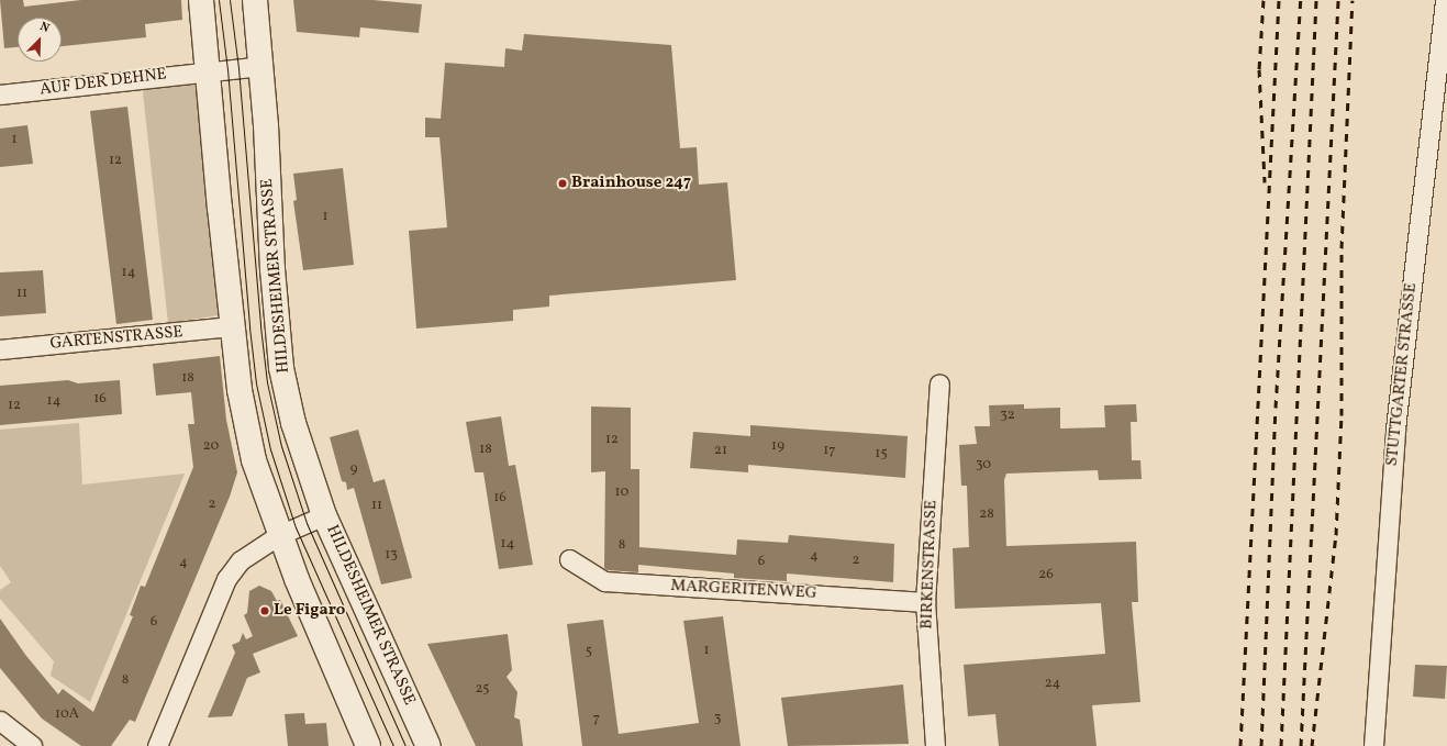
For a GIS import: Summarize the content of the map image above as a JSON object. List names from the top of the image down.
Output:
{
  "streets": {
    "main road": ["HILDESHEIMER STRASSE"],
    "street": [
      "AUF DER DEHNE",
      "GARTENSTRASSE",
      "STUTTGARTER STRASSE",
      "BIRKENSTRASSE",
      "MARGERITENWEG"
    ]
  },
  "crossings": [
    ["BIRKENSTRASSE", "MARGERITENWEG"]
  ],
  "places": ["Brainhouse 247", "Le Figaro"],
  "house_numbers": [
    "1",
    "12",
    "1",
    "14",
    "11",
    "18",
    "16",
    "14",
    "12",
    "32",
    "12",
    "20",
    "19",
    "18",
    "21",
    "17",
    "15",
    "30",
    "9",
    "10",
    "16",
    "2",
    "11",
    "28",
    "14",
    "8",
    "13",
    "4",
    "2",
    "6",
    "4",
    "26",
    "6",
    "1",
    "5",
    "8",
    "24",
    "25",
    "10A",
    "7",
    "3"
  ],
  "north": "top right"
}
